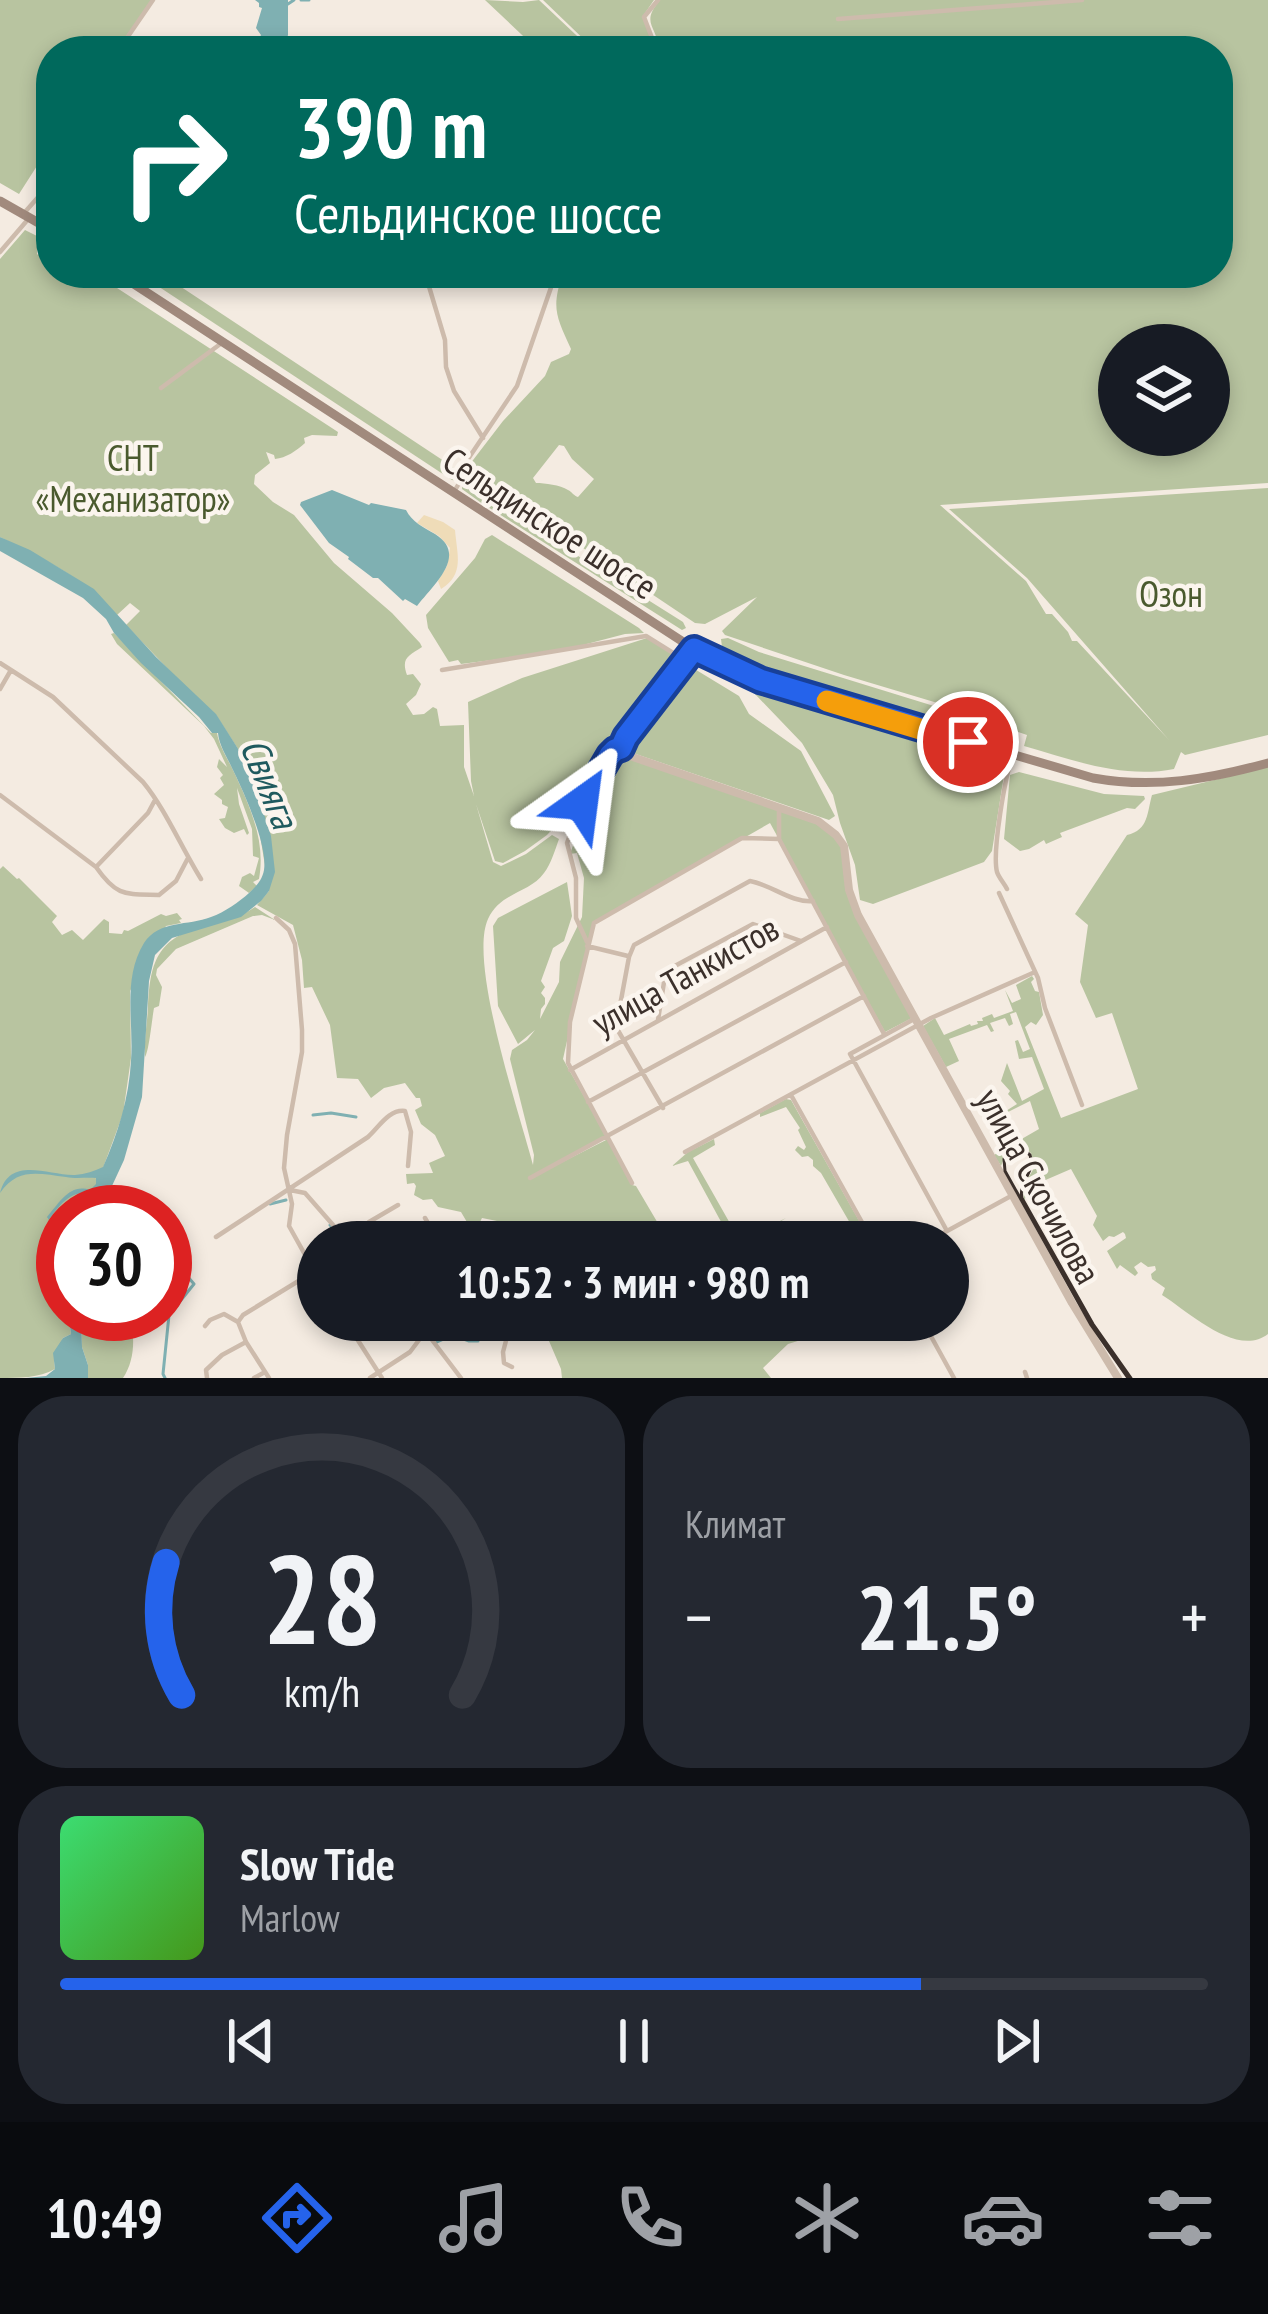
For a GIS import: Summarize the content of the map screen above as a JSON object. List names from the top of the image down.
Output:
{
  "streets": {
    "main road": ["Сельдинское шоссе"],
    "street": ["улица Танкистов", "улица Скочилова"]
  },
  "water": ["Свияга"],
  "parks": ["СНТ «Механизатор»", "Озон"],
  "page": {
    "turn": ["390 m", "Сельдинское шоссе"],
    "limit": "30",
    "trip": "10:52 · 3 мин · 980 m",
    "tile": "Климат",
    "heat": ["−", "21.5°", "+"],
    "song": ["Slow Tide", "Marlow"],
    "tabs": "10:49",
    "gauge": ["28", "km/h"]
  }
}
